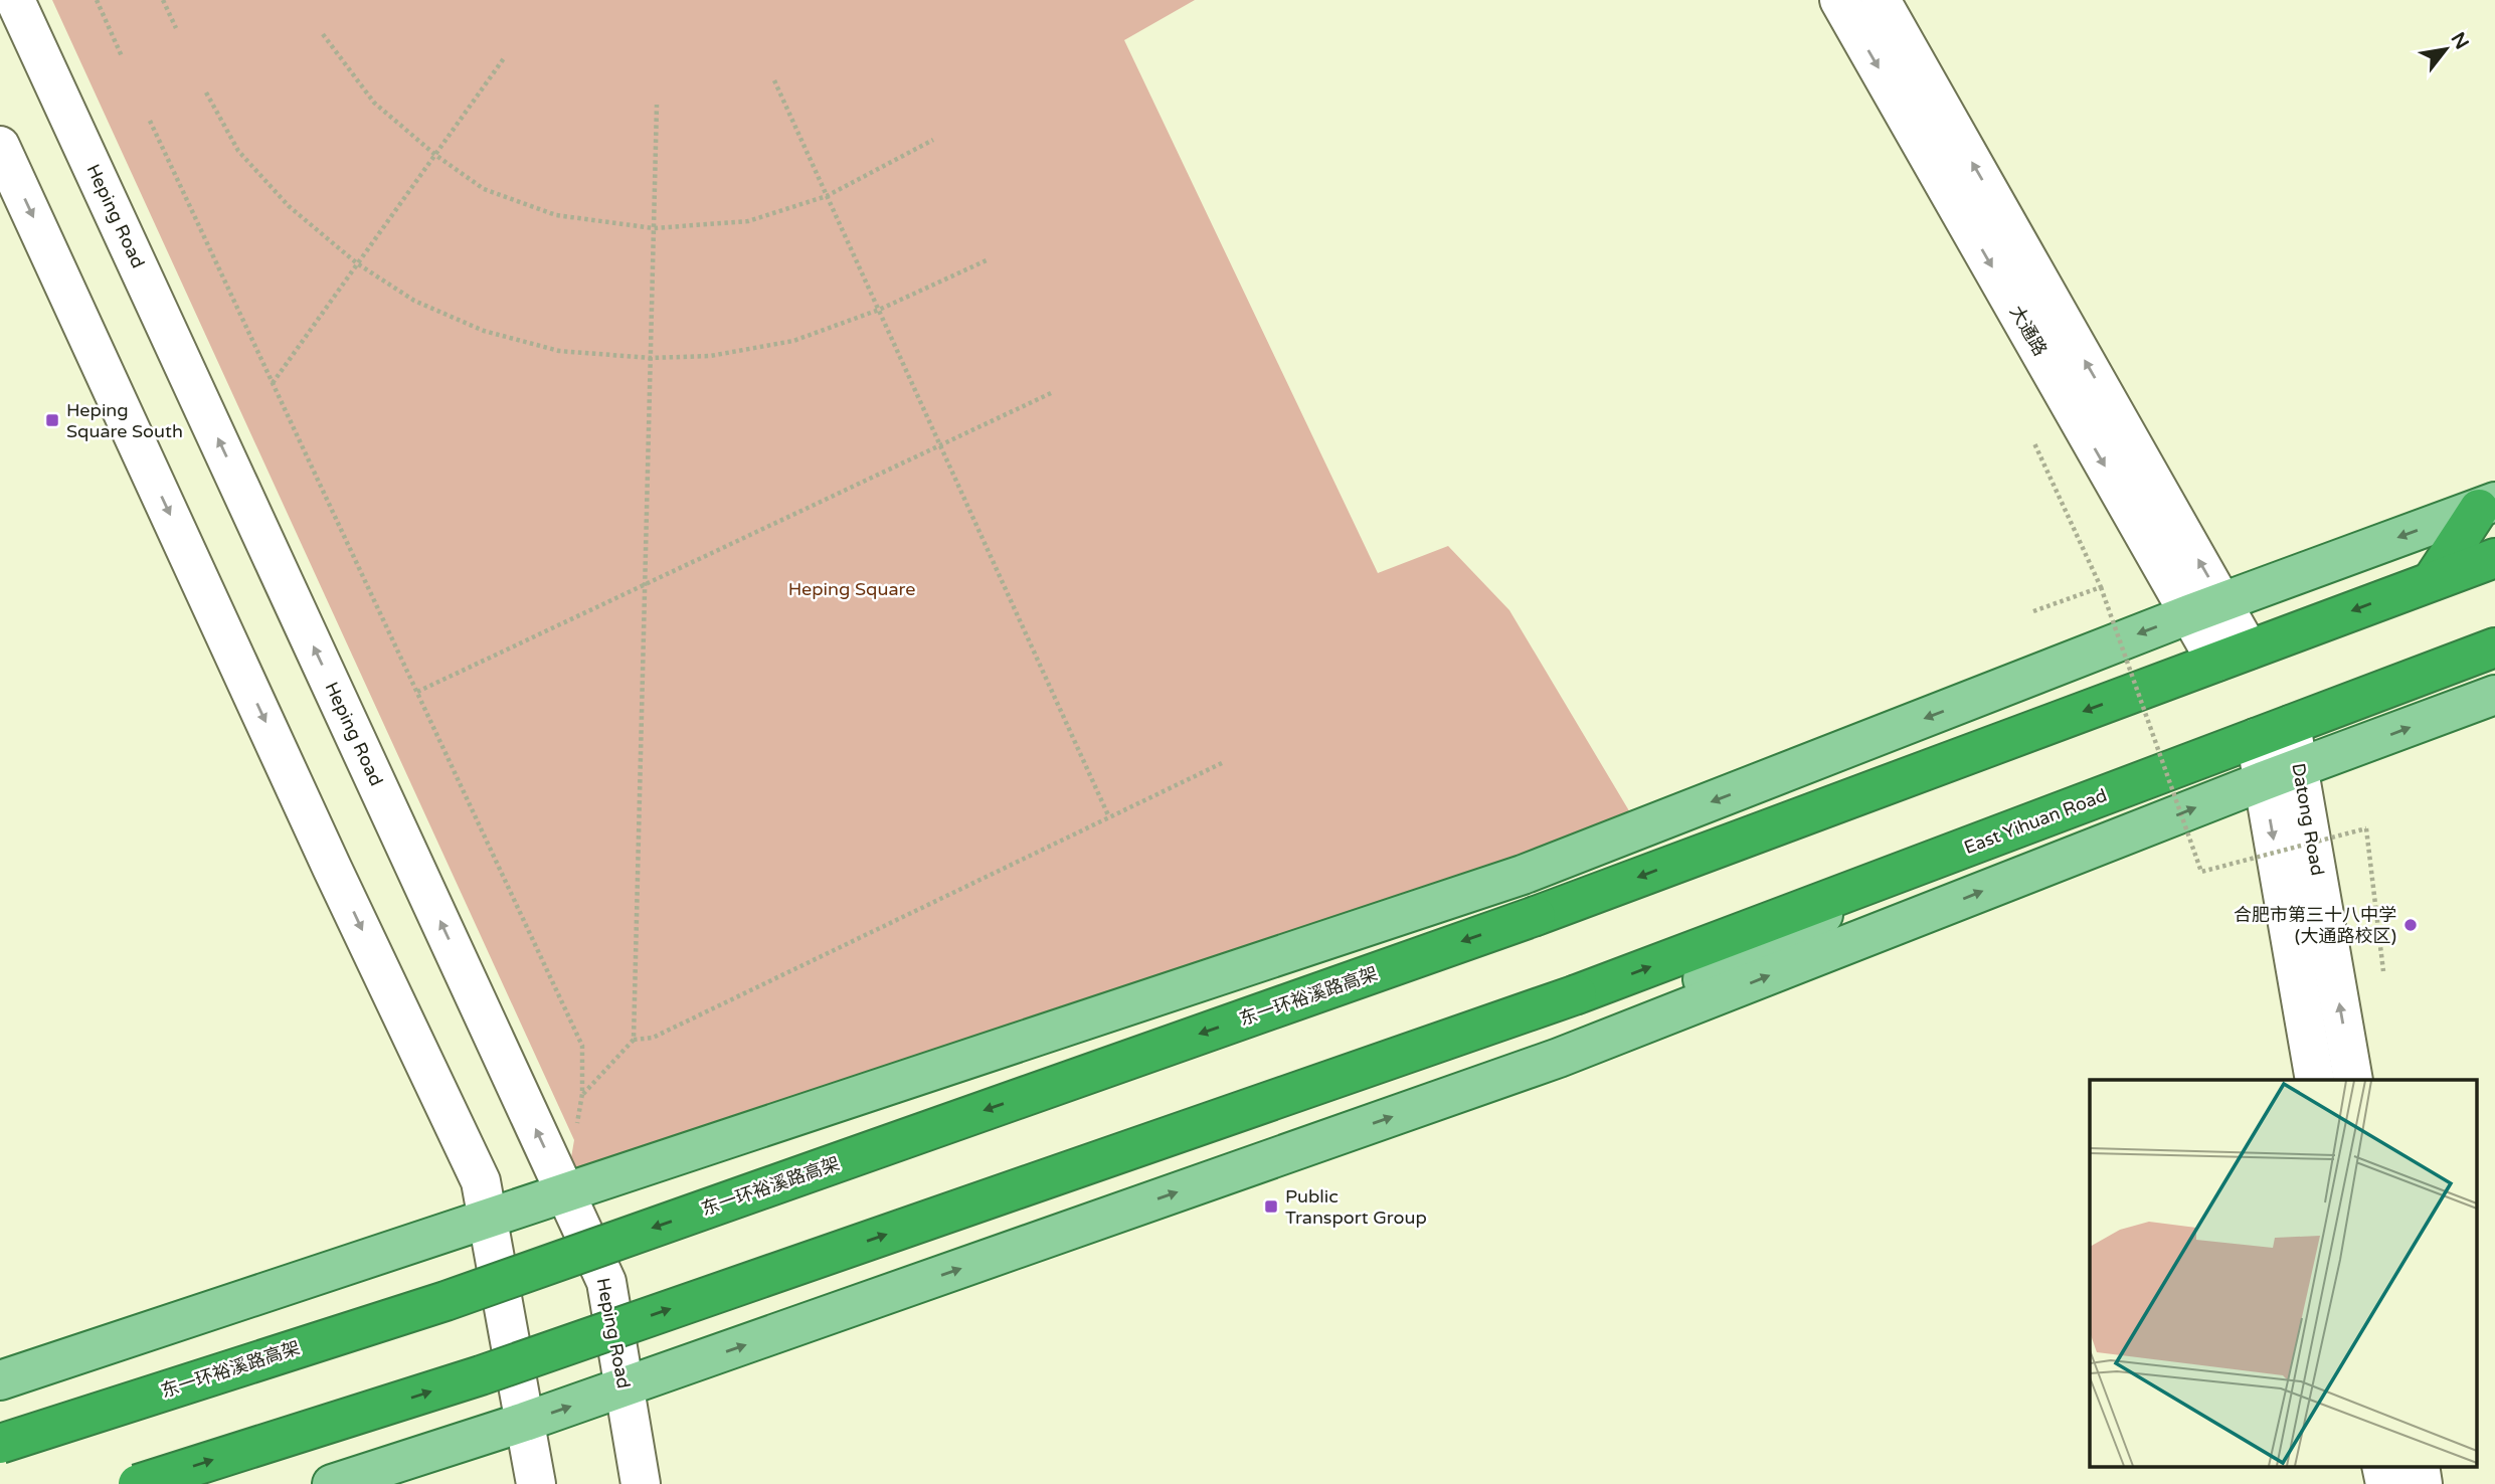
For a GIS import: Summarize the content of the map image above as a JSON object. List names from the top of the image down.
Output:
{
  "streets": {
    "highway": ["East Yihuan Road", "东一环裕溪路高架"],
    "main road": ["Heping Road", "大通路", "Datong Road"]
  },
  "crossings": [
    ["Datong Road", "East Yihuan Road"]
  ],
  "one_way": ["East Yihuan Road", "东一环裕溪路高架"],
  "parks": ["Heping Square"],
  "places": {
    "transit": ["Heping Square South", "Public Transport Group"],
    "other": ["合肥市第三十八中学 (大通路校区)"]
  },
  "north": "top right"
}
